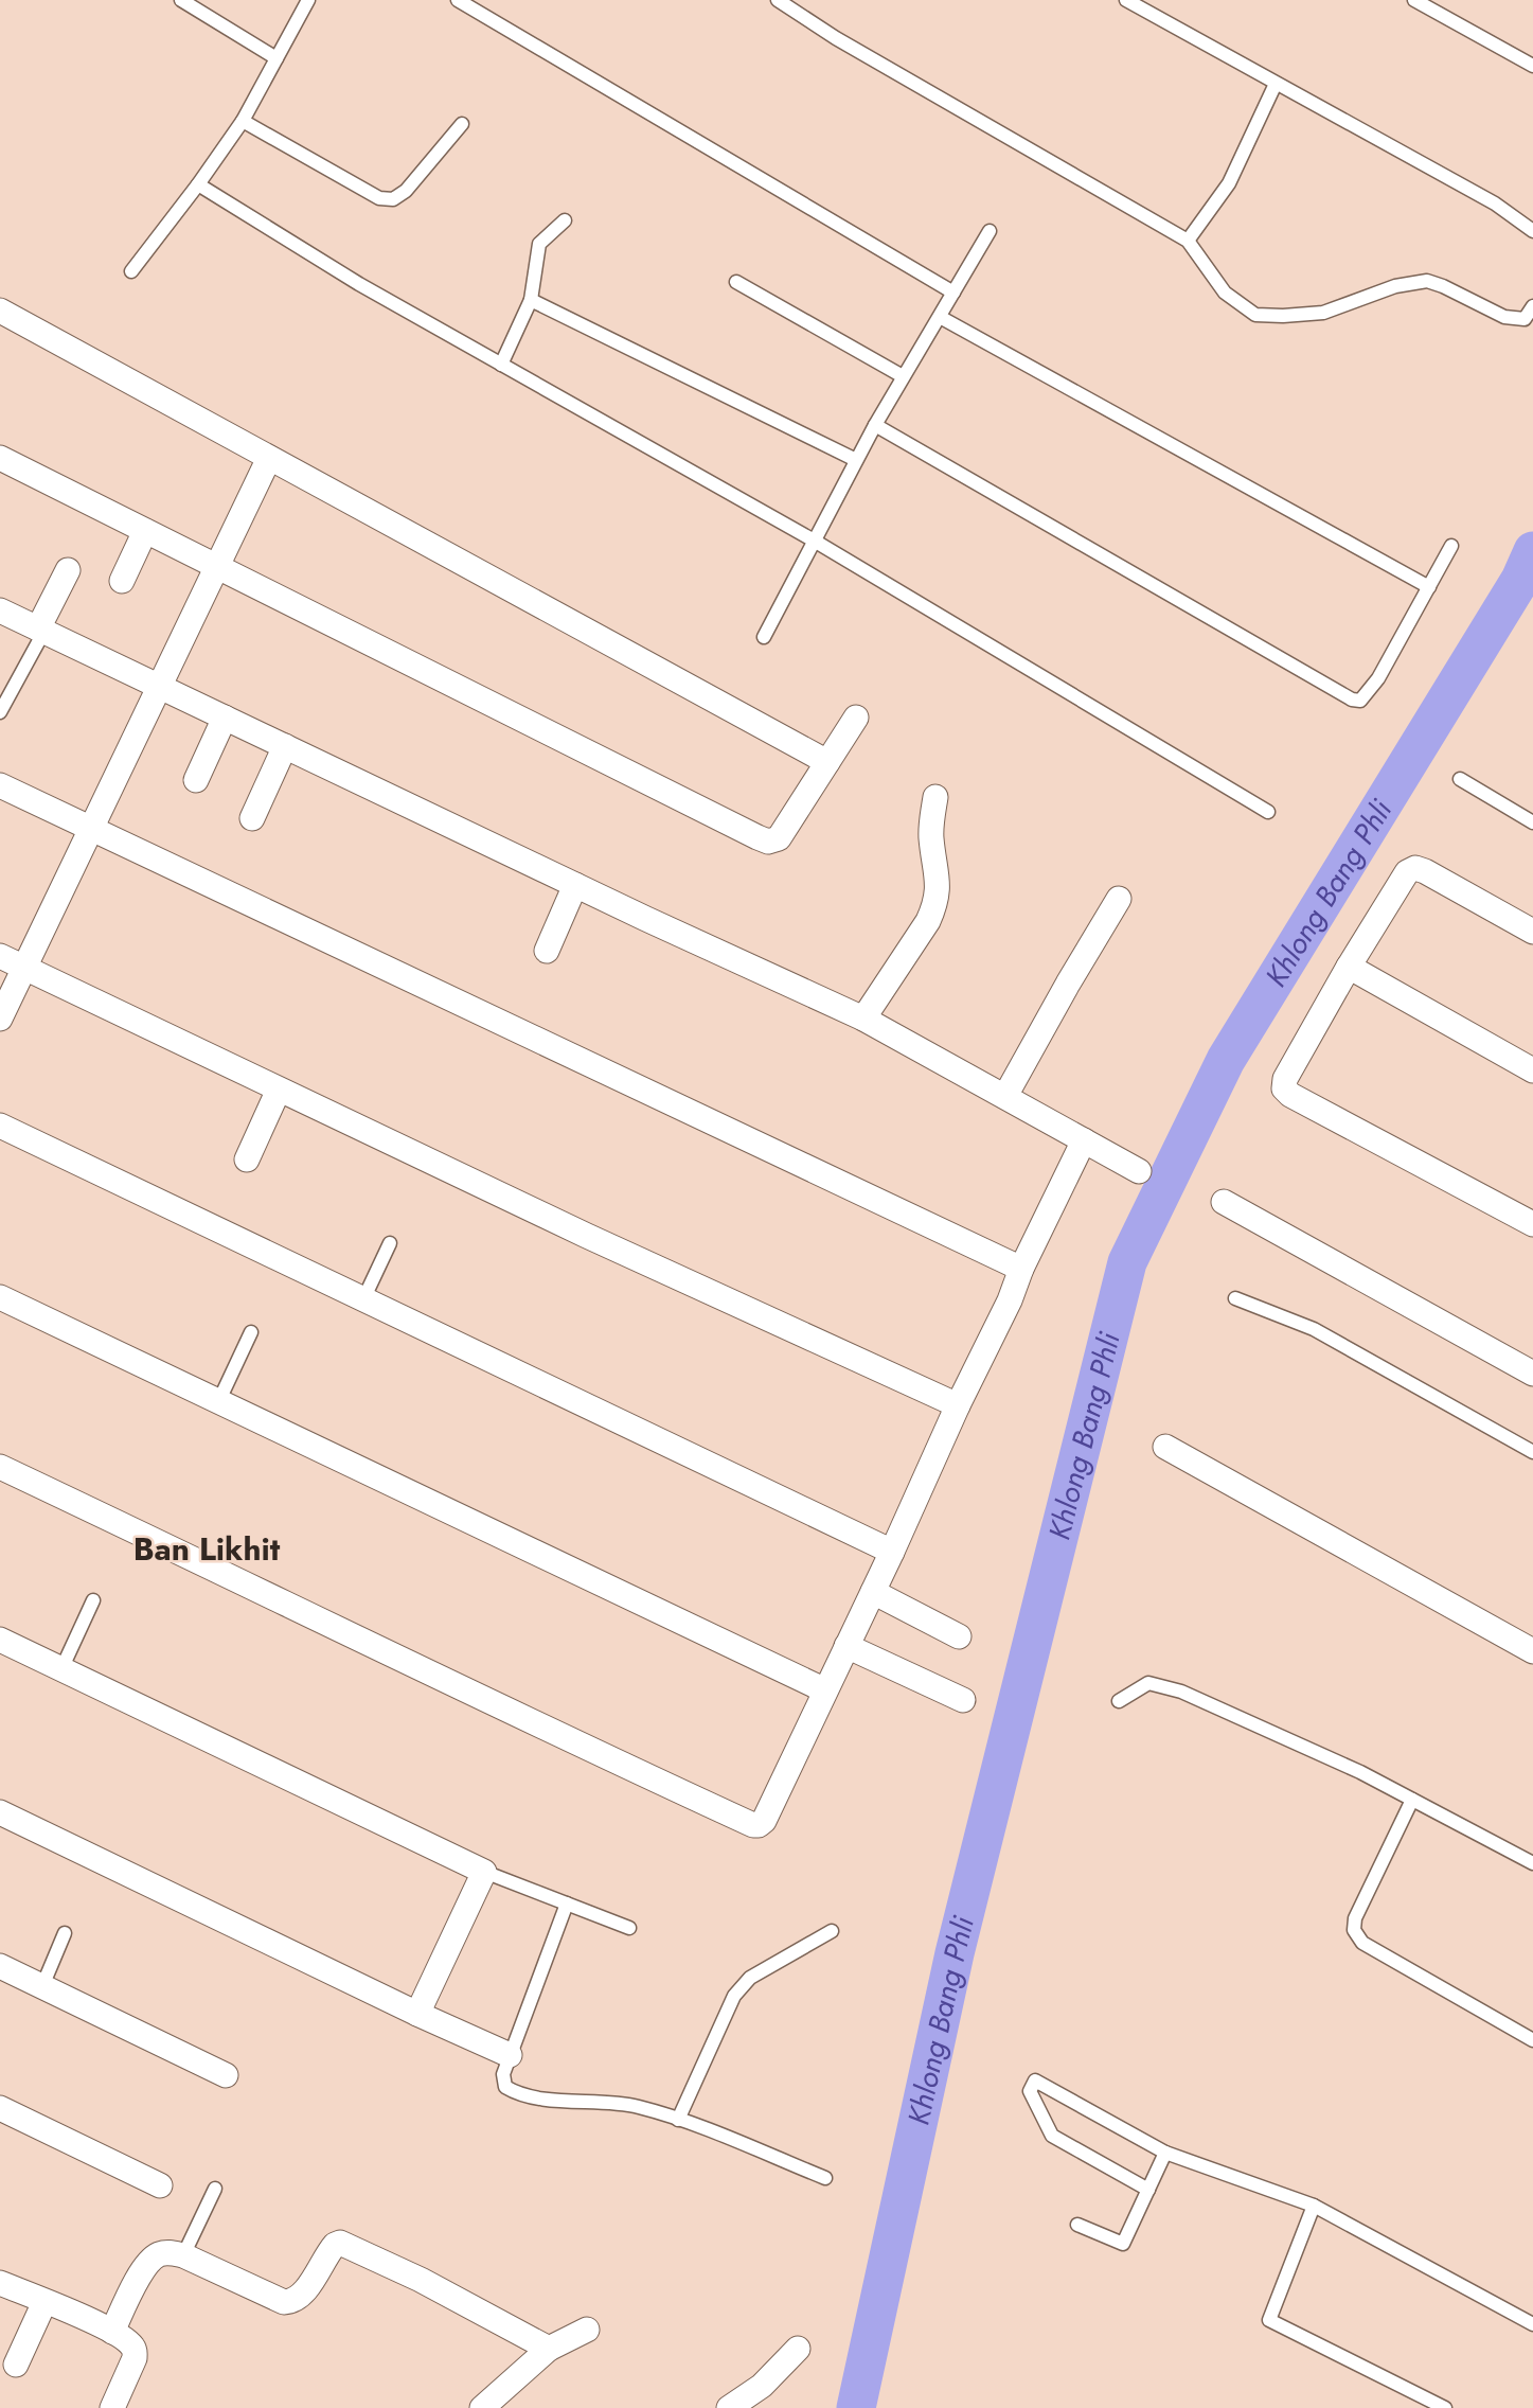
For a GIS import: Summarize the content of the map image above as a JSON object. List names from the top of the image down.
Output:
{
  "districts": ["Ban Likhit"],
  "water": ["Khlong Bang Phli"]
}
